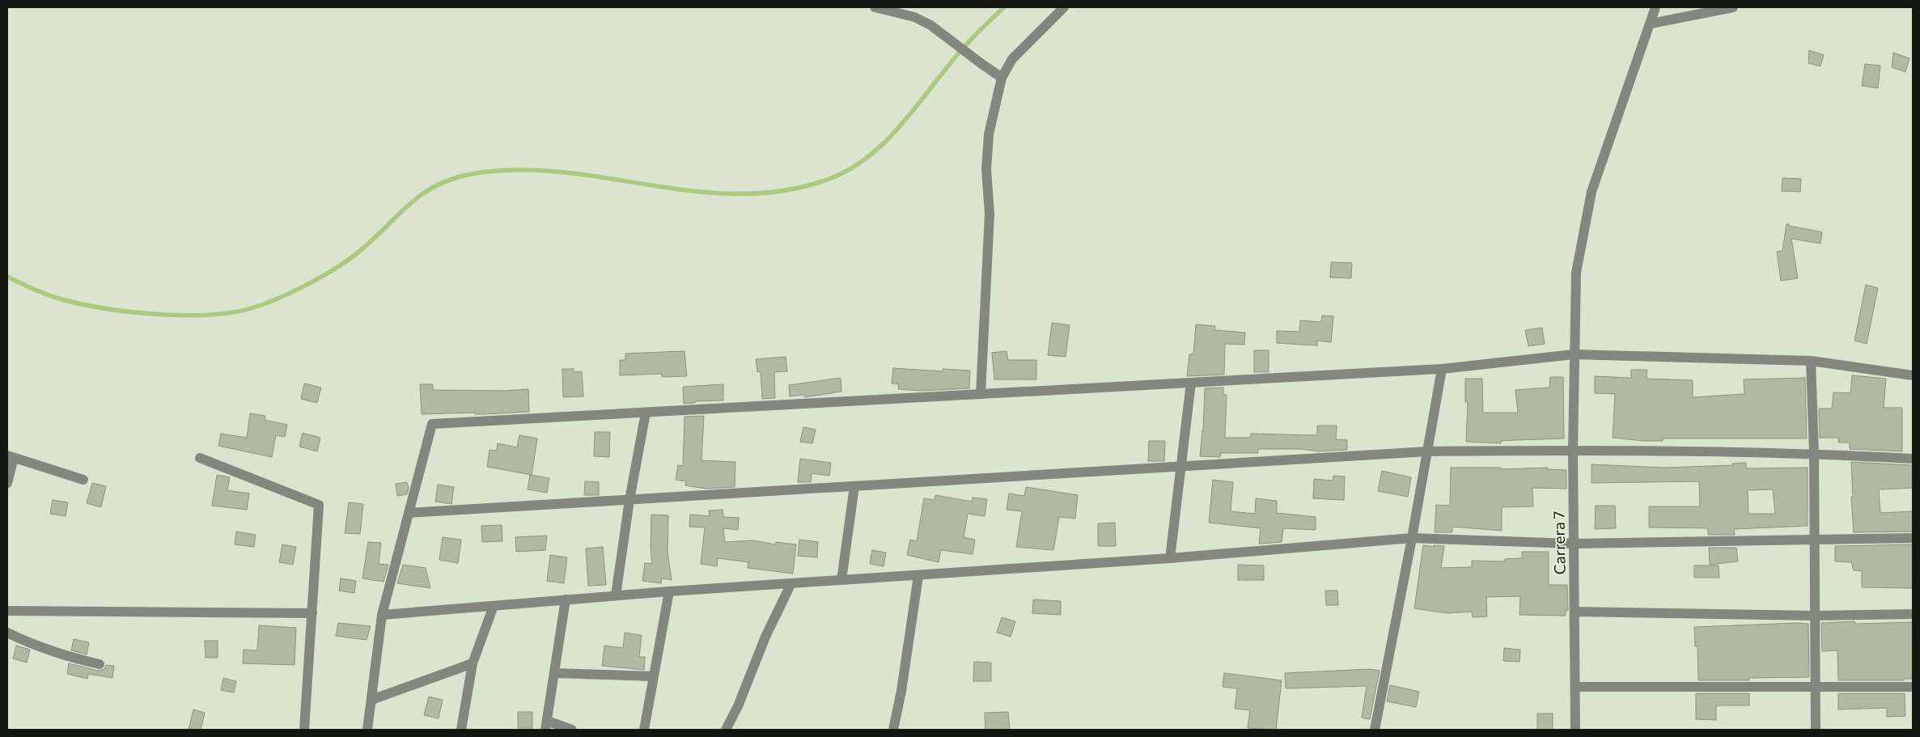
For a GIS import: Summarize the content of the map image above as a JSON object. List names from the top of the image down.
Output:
{
  "streets": {
    "street": ["Carrera 7"]
  }
}
